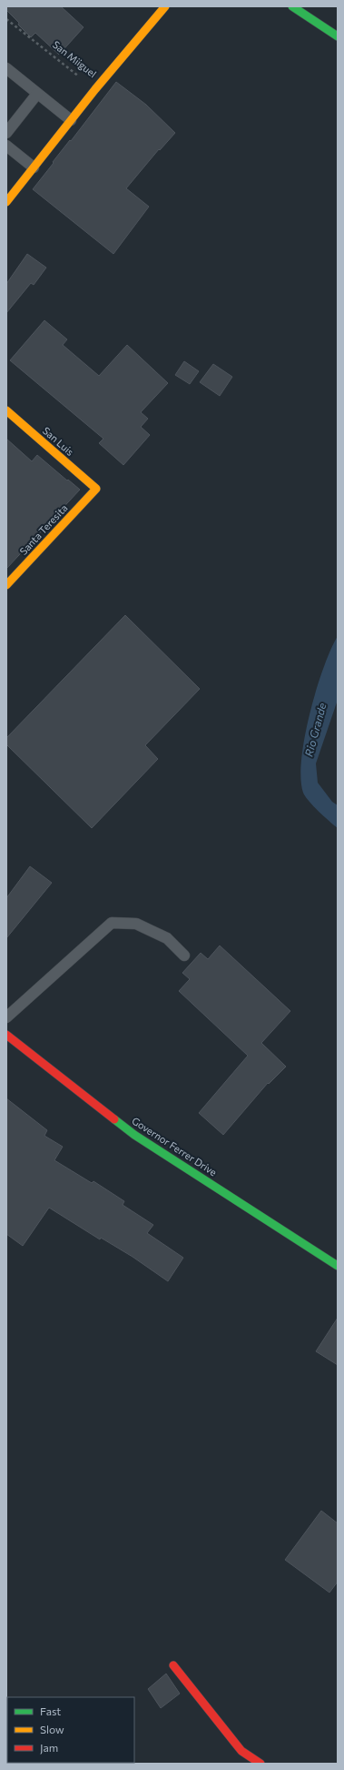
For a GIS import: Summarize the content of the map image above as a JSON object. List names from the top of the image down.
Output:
{
  "streets": {
    "street": [
      "San Miiguel",
      "San Luis",
      "Santa Teresita",
      "Governor Ferrer Drive"
    ]
  },
  "crossings": [
    ["San Luis", "Santa Teresita"]
  ],
  "water": ["Rio Grande"],
  "legend": ["Fast", "Slow", "Jam"]
}
